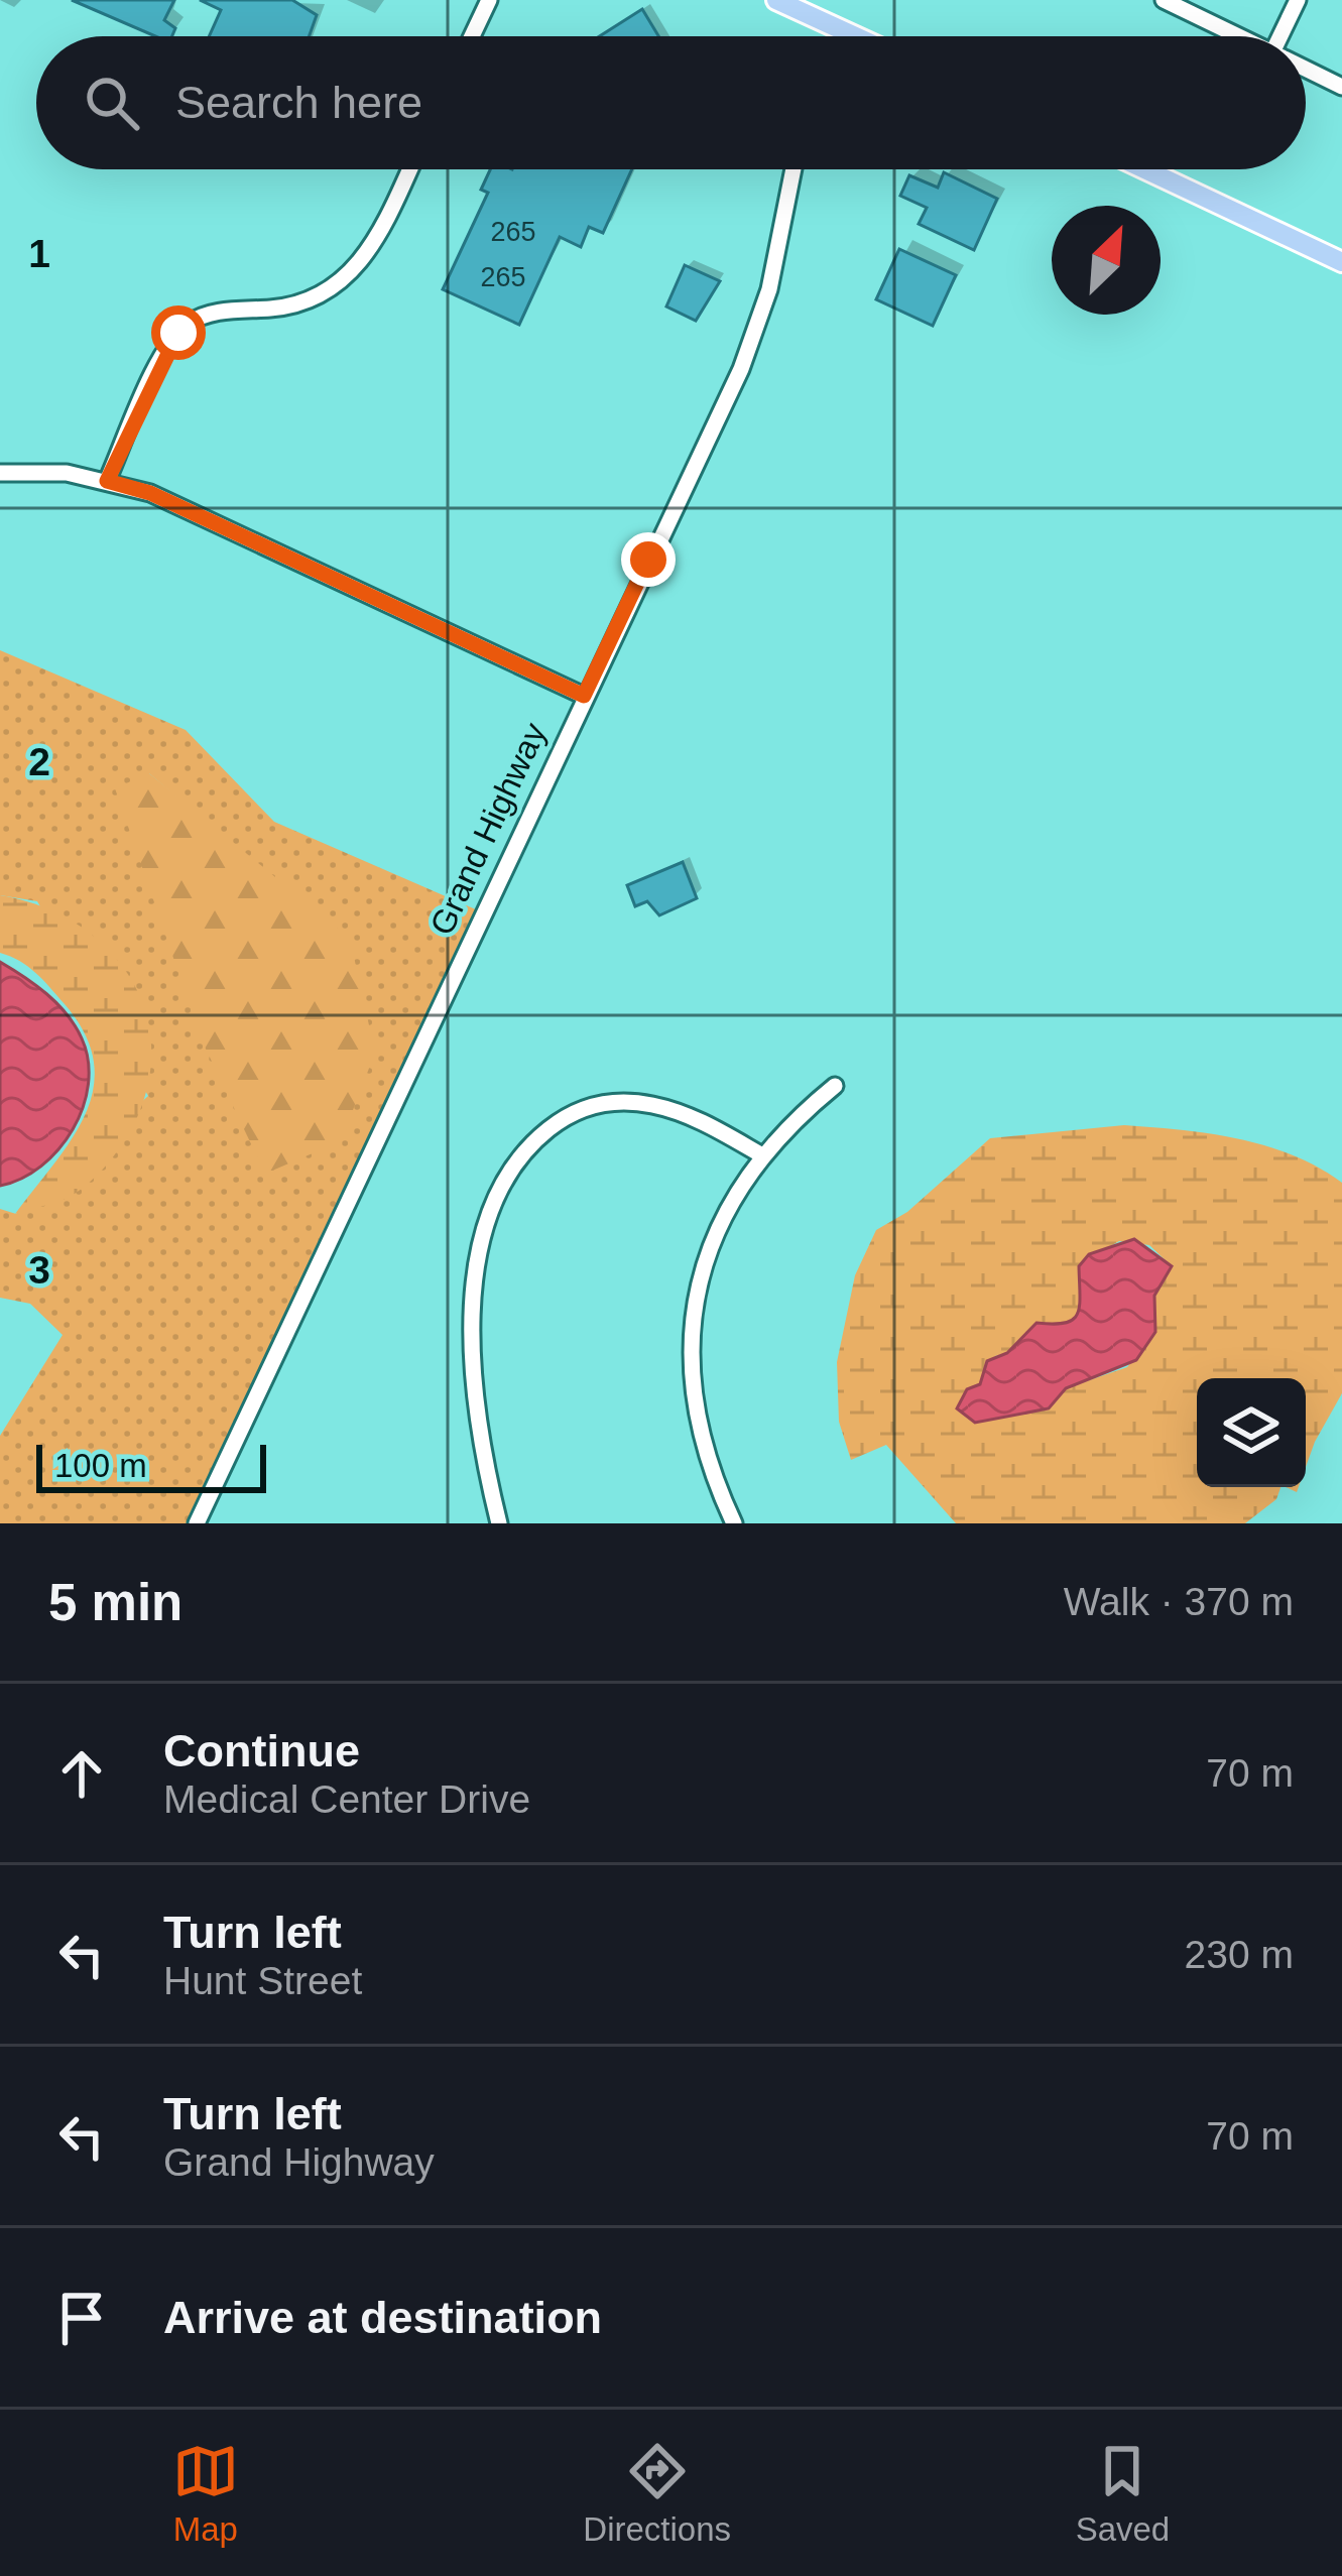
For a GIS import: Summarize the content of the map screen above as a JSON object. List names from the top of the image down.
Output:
{
  "streets": {
    "street": ["Grand Highway"]
  },
  "house_numbers": ["265", "265"],
  "scale_bar": "100 m",
  "north": "top right",
  "page": {
    "search": "Search here",
    "scale": "100 m",
    "heading": ["5 min", "Walk · 370 m"],
    "list": [
      ["Continue", "Medical Center Drive", "70 m"],
      ["Turn left", "Hunt Street", "230 m"],
      ["Turn left", "Grand Highway", "70 m"],
      "Arrive at destination"
    ],
    "nav": ["Map", "Directions", "Saved"]
  },
  "grid": {
    "rows": ["1", "2", "3"]
  }
}
